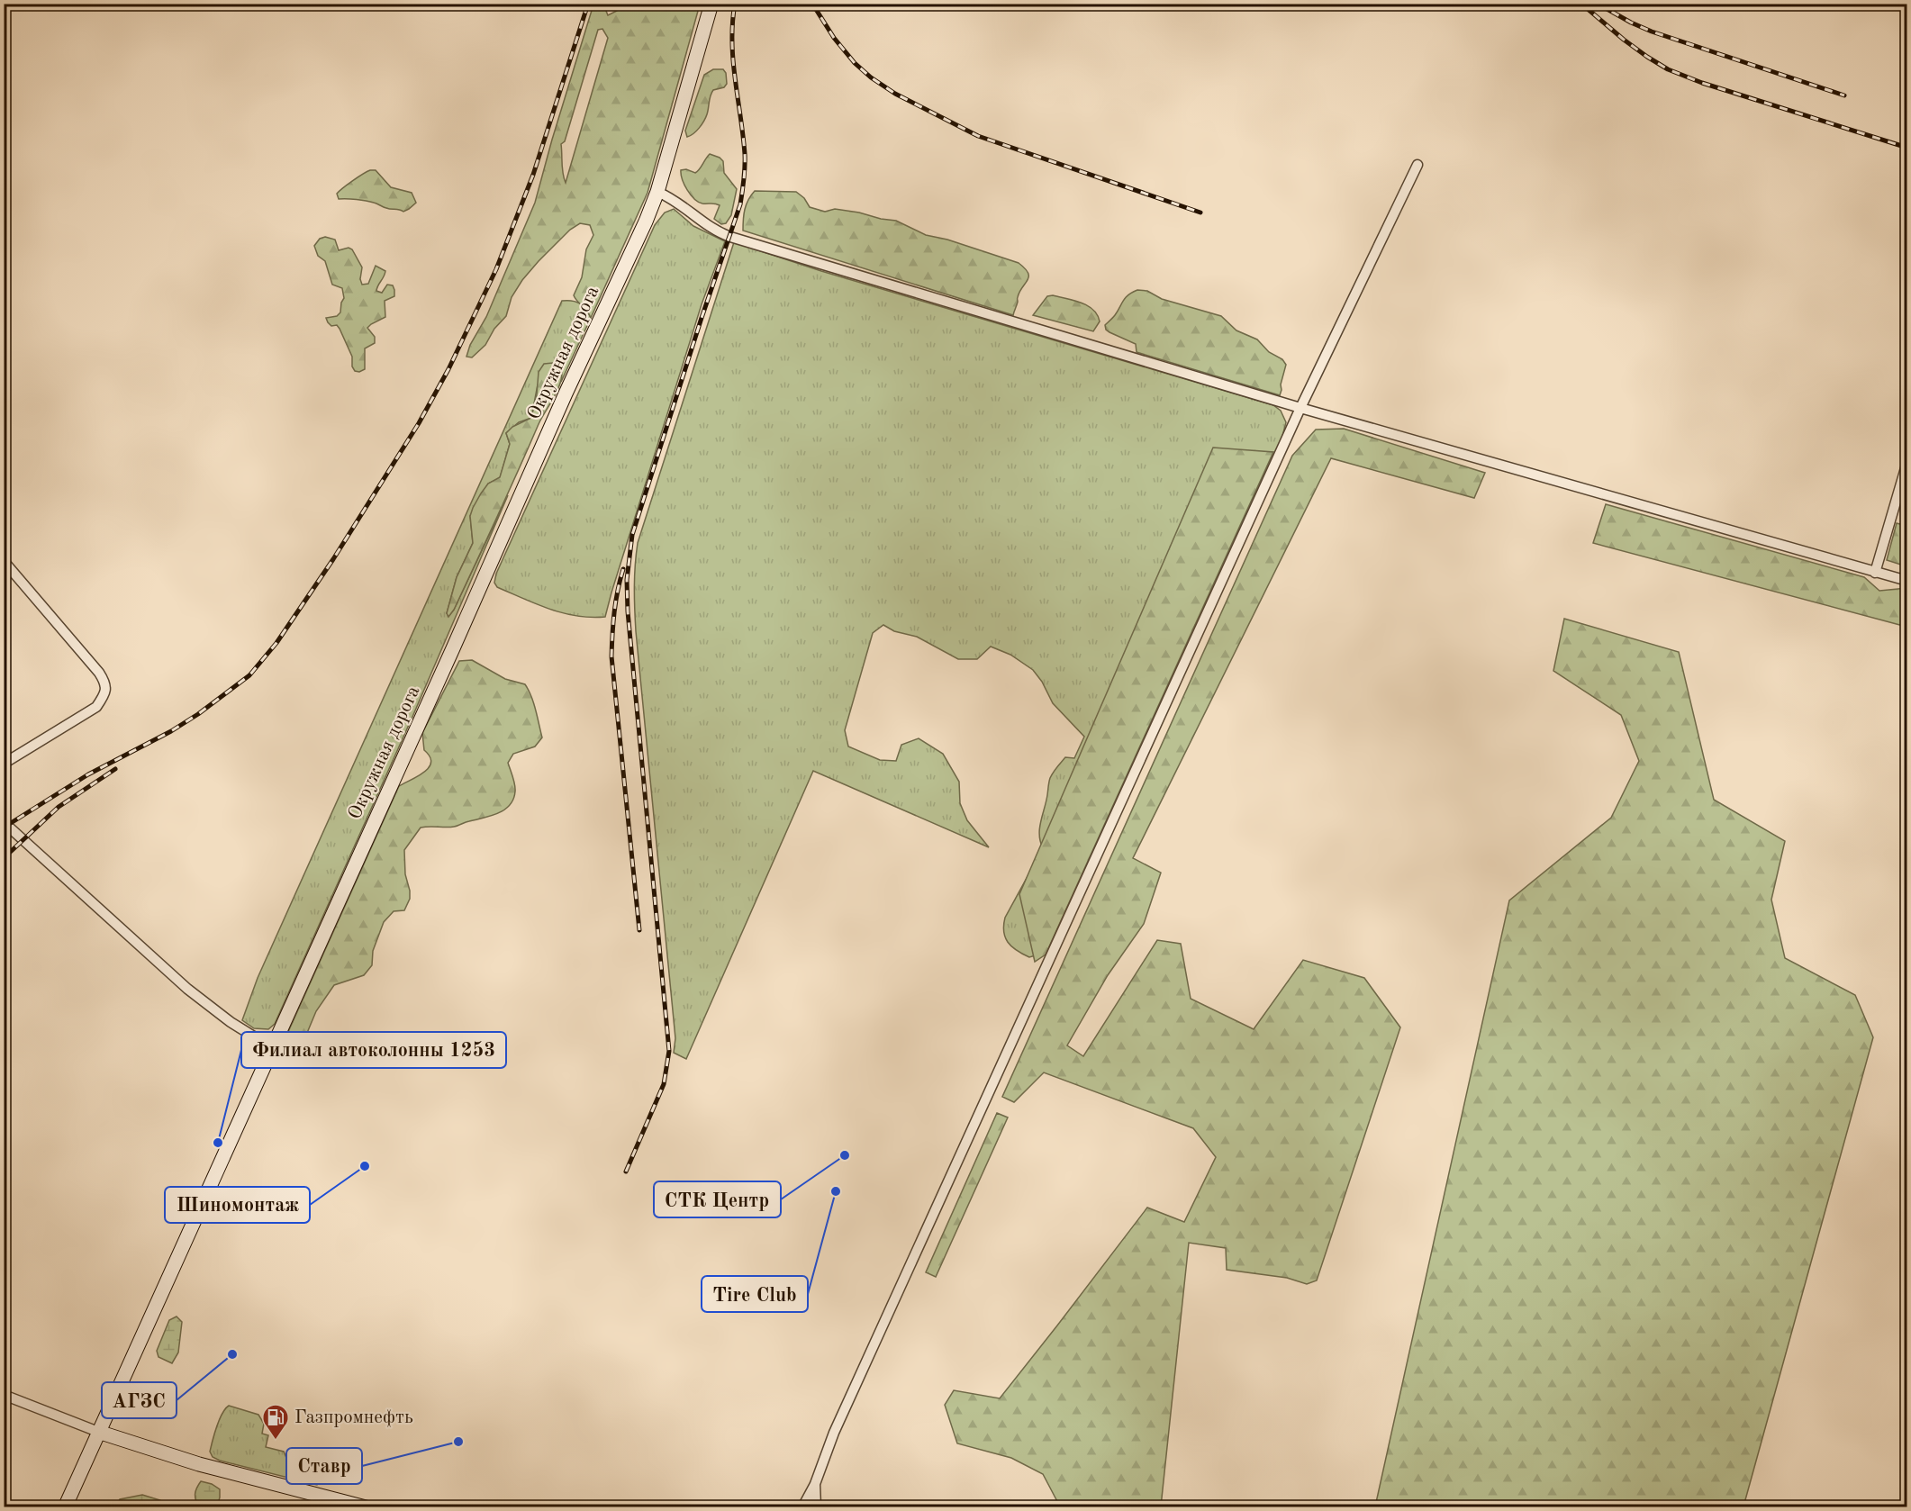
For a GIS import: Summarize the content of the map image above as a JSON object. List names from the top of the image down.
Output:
{
  "streets": {
    "main road": ["Окружная дорога"]
  },
  "places": {
    "other": [
      "Филиал автоколонны 1253",
      "СТК Центр",
      "Шиномонтаж",
      "Tire Club",
      "АГЗС",
      "Ставр"
    ],
    "fuel station": ["Газпромнефть"]
  }
}
